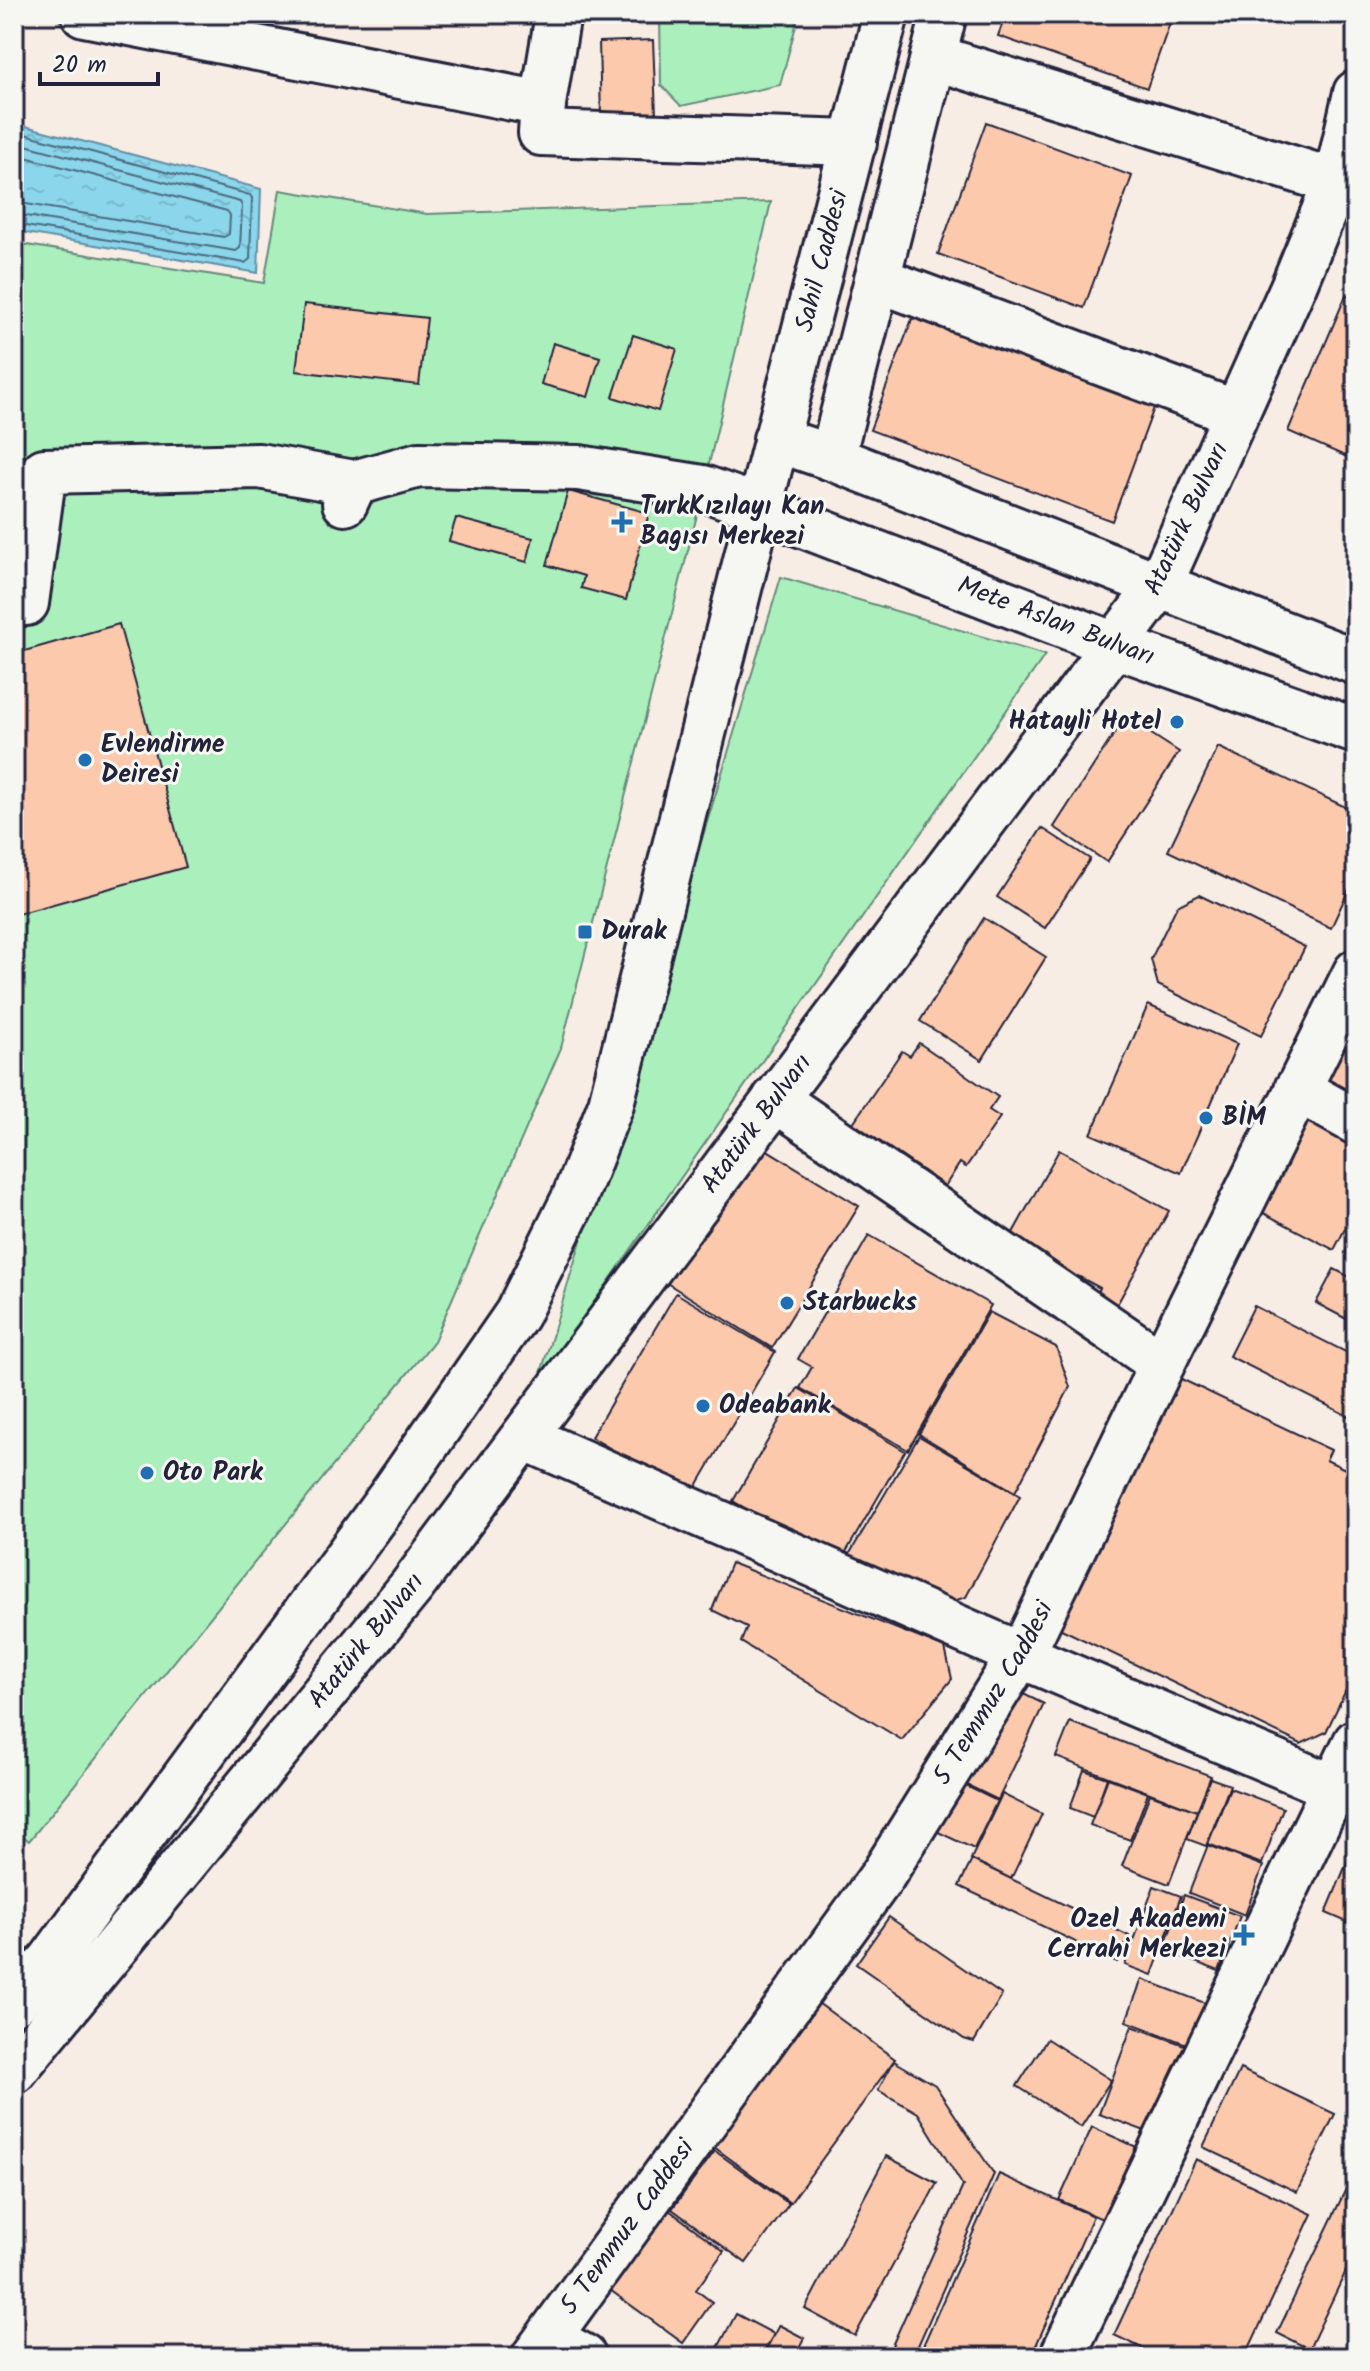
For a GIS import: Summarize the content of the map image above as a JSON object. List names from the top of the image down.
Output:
{
  "streets": {
    "street": [
      "Sahil Caddesi",
      "Atatürk Bulvarı",
      "Mete Aslan Bulvarı",
      "5 Temmuz Caddesi"
    ]
  },
  "crossings": [
    ["Sahil Caddesi", "Mete Aslan Bulvarı"],
    ["Atatürk Bulvarı", "Mete Aslan Bulvarı"]
  ],
  "places": {
    "health": ["TurkKızılayı Kan Bagısı Merkezi", "Ozel Akademi Cerrahi Merkezi"],
    "other": [
      "Hatayli Hotel",
      "Evlendirme Deiresi",
      "BİM",
      "Starbucks",
      "Odeabank",
      "Oto Park"
    ],
    "transit": ["Durak"]
  },
  "scale_bar": "20 m"
}
